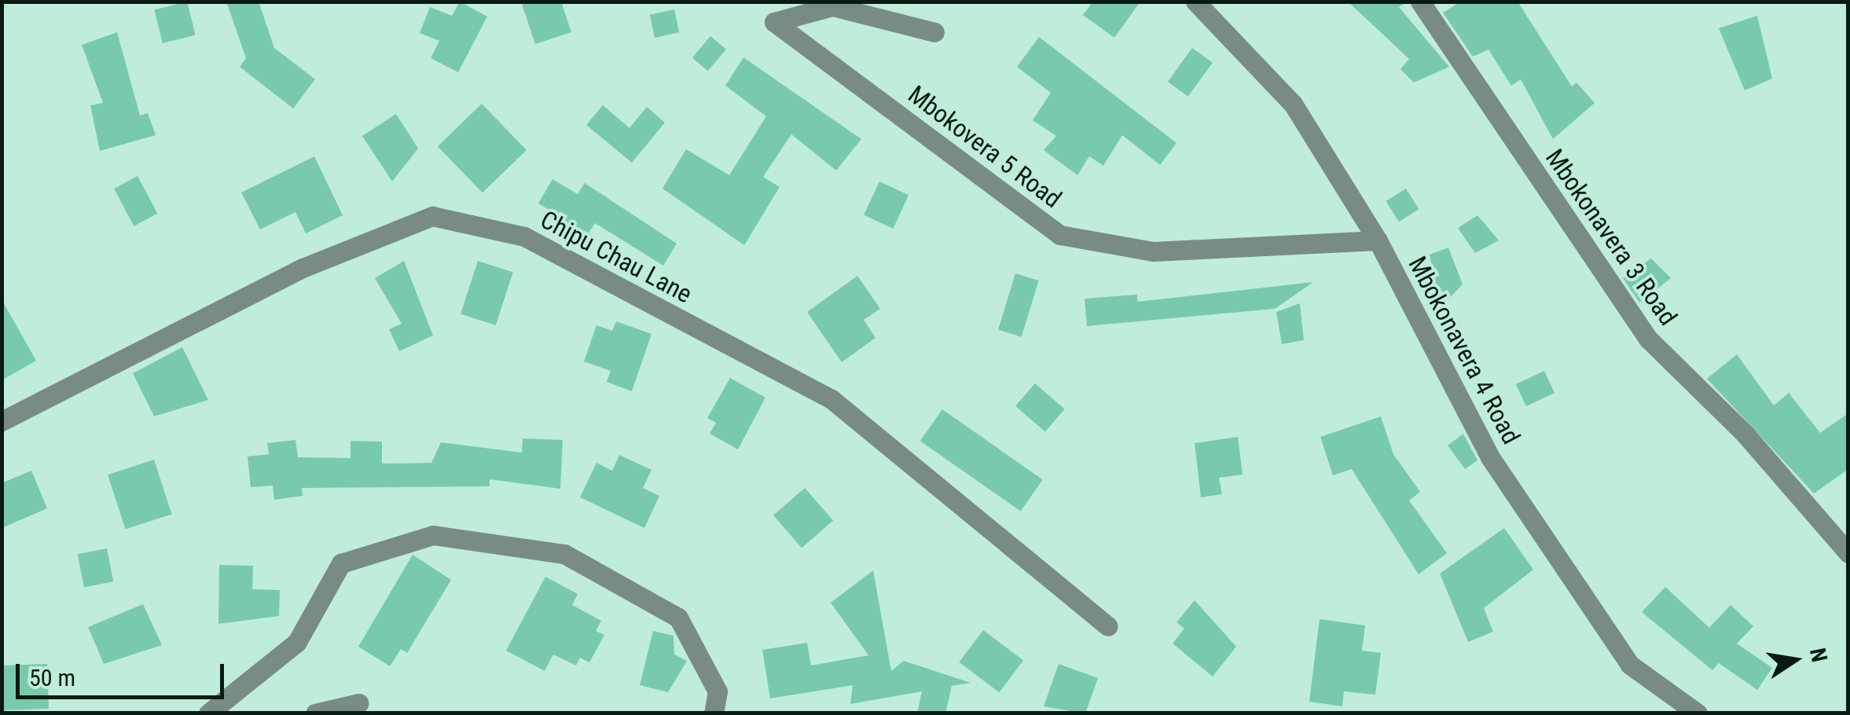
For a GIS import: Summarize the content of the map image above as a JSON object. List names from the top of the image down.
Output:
{
  "streets": {
    "street": [
      "Mbokovera 5 Road",
      "Mbokonavera 3 Road",
      "Chipu Chau Lane",
      "Mbokonavera 4 Road"
    ]
  },
  "crossings": [
    ["Mbokovera 5 Road", "Mbokonavera 4 Road"]
  ],
  "scale_bar": "50 m",
  "north": "right"
}
